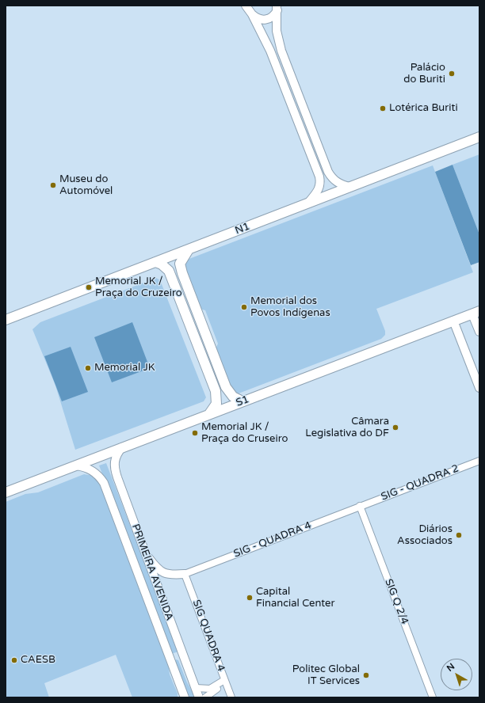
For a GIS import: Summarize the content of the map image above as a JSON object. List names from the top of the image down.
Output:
{
  "streets": {
    "highway": ["N1", "S1"],
    "main road": ["PRIMEIRA AVENIDA"],
    "street": [
      "SIG - QUADRA 2",
      "SIG - QUADRA 4",
      "SIG Q 2/4",
      "SIG QUADRA 4"
    ]
  },
  "crossings": [
    ["S1", "PRIMEIRA AVENIDA"],
    ["SIG - QUADRA 2", "SIG - QUADRA 4"],
    ["SIG - QUADRA 2", "SIG Q 2/4"],
    ["SIG - QUADRA 4", "SIG Q 2/4"],
    ["SIG - QUADRA 4", "SIG QUADRA 4"]
  ],
  "places": [
    "Palácio do Buriti",
    "Lotérica Buriti",
    "Museu do Automóvel",
    "Memorial JK / Praça do Cruzeiro",
    "Memorial dos Povos Indígenas",
    "Memorial JK",
    "Câmara Legislativa do DF",
    "Memorial JK / Praça do Cruseiro",
    "Diários Associados",
    "Capital Financial Center",
    "CAESB",
    "Politec Global IT Services"
  ],
  "north": "top left"
}
